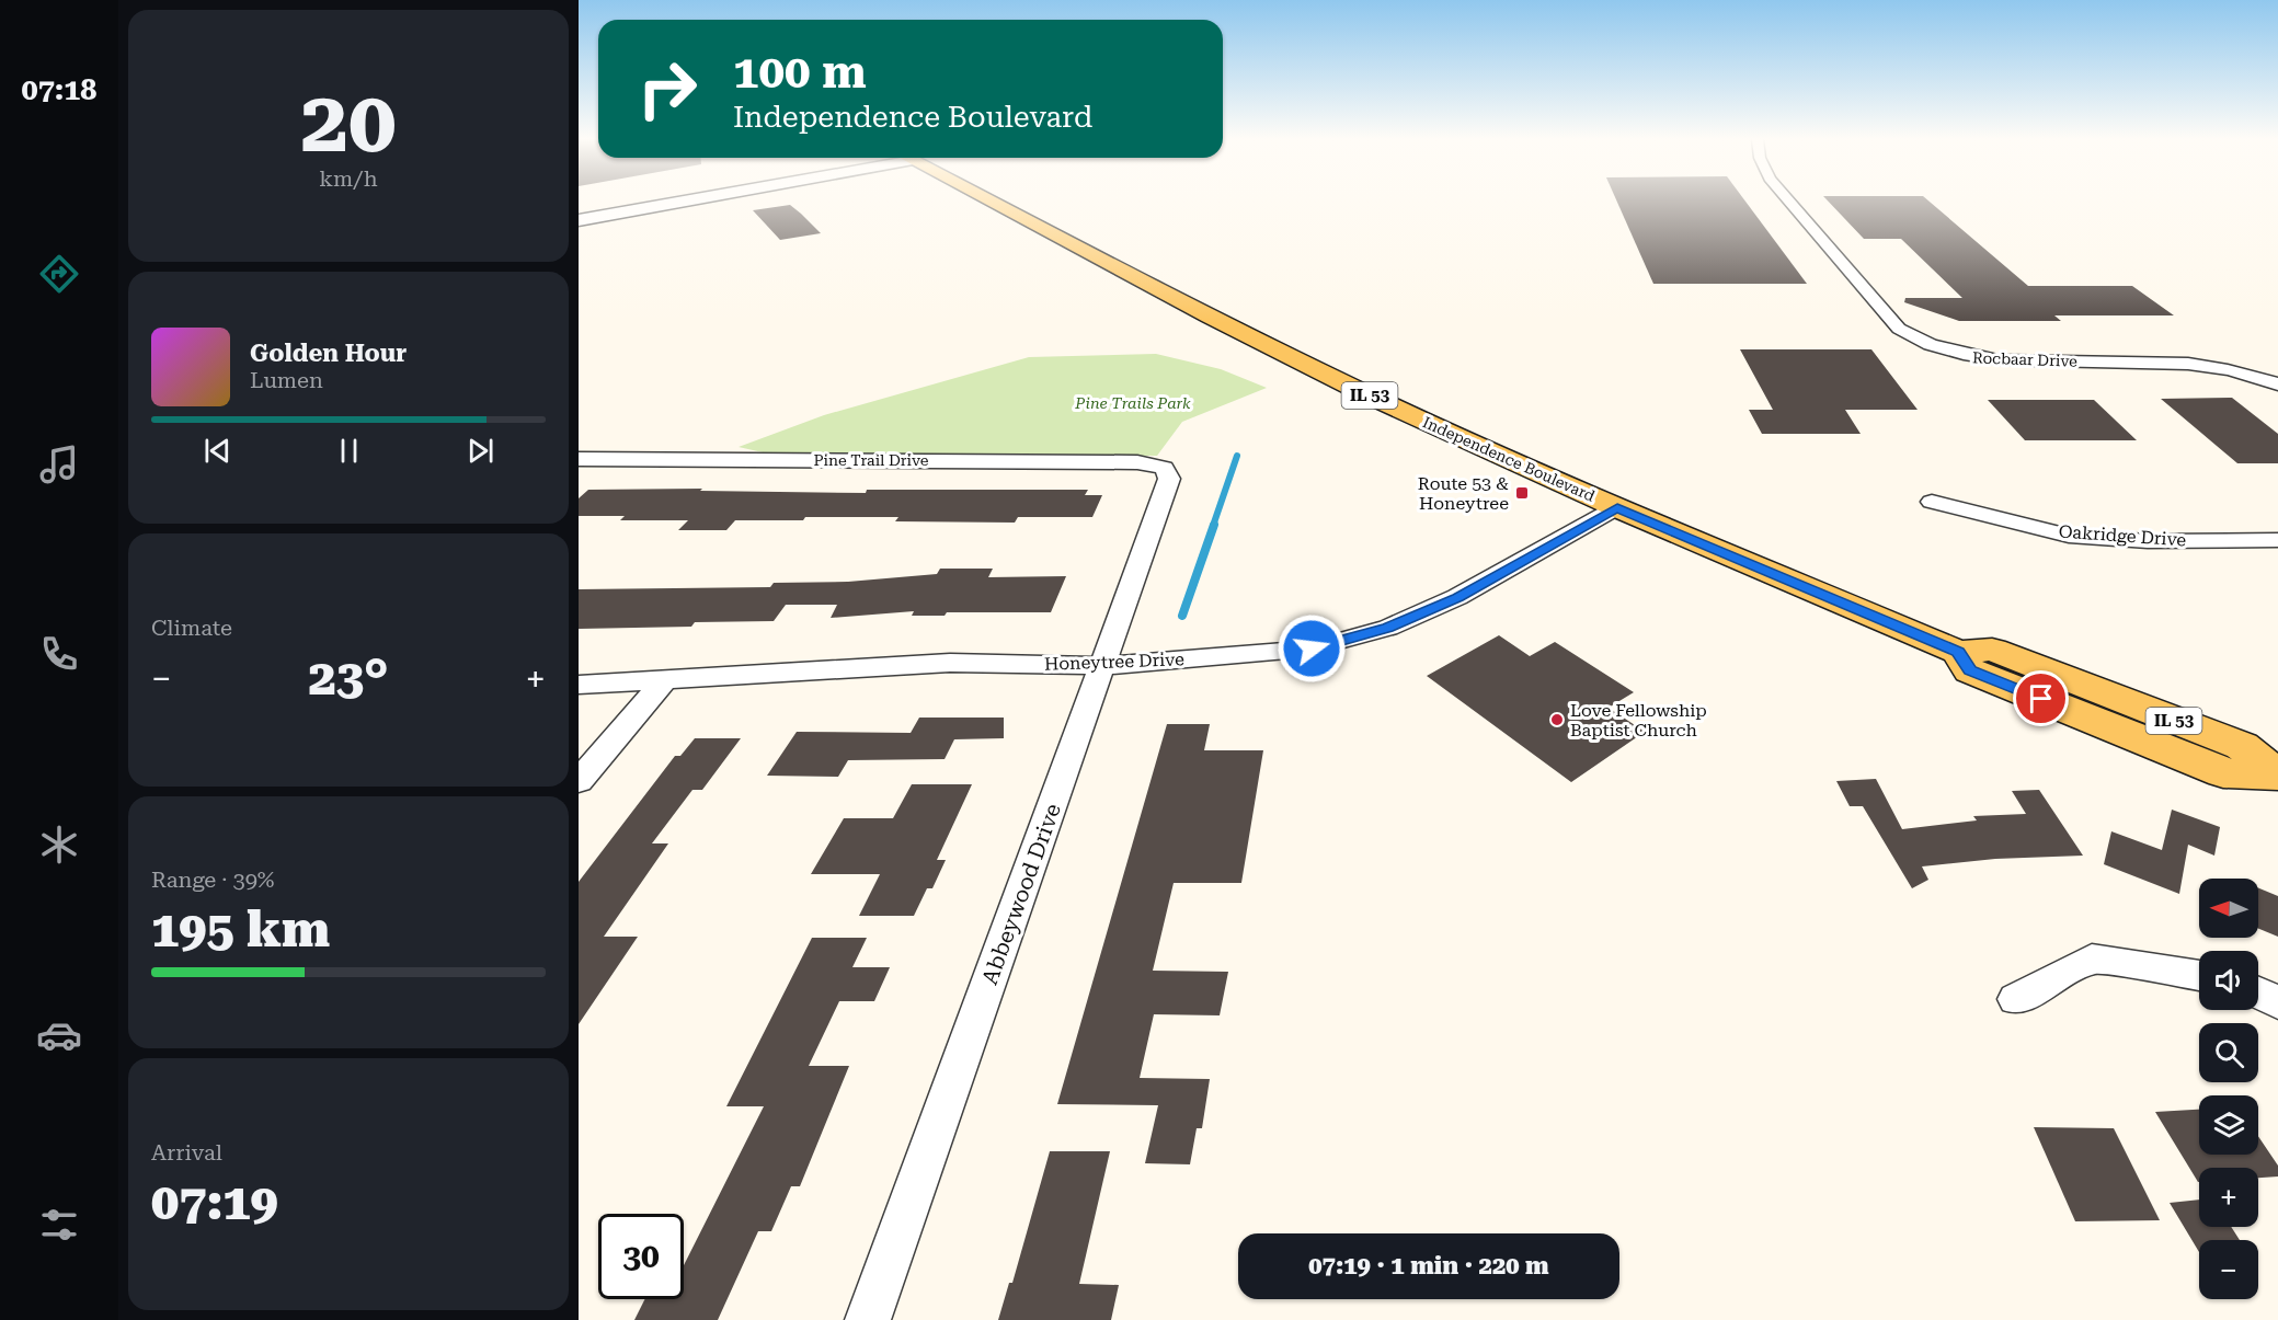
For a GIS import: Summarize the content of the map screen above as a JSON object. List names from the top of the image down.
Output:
{
  "streets": {
    "main road": ["IL 53", "Independence Boulevard"],
    "street": [
      "Rocbaar Drive",
      "Pine Trail Drive",
      "Oakridge Drive",
      "Honeytree Drive",
      "Abbeywood Drive"
    ]
  },
  "crossings": [
    ["Independence Boulevard", "Honeytree Drive"],
    ["Pine Trail Drive", "Abbeywood Drive"],
    ["Honeytree Drive", "Abbeywood Drive"]
  ],
  "parks": ["Pine Trails Park"],
  "places": {
    "transit": ["Route 53 & Honeytree"],
    "other": ["Love Fellowship Baptist Church"]
  },
  "north": "left",
  "page": {
    "tabs": "07:18",
    "tile": [
      ["20", "km/h"],
      "Climate",
      ["Range · 39%", "195 km"],
      ["Arrival", "07:19"]
    ],
    "turn": ["100 m", "Independence Boulevard"],
    "song": ["Golden Hour", "Lumen"],
    "heat": ["−", "23°", "+"],
    "map_buttons": ["+", "−"],
    "limit": "30",
    "trip": "07:19 · 1 min · 220 m"
  }
}
